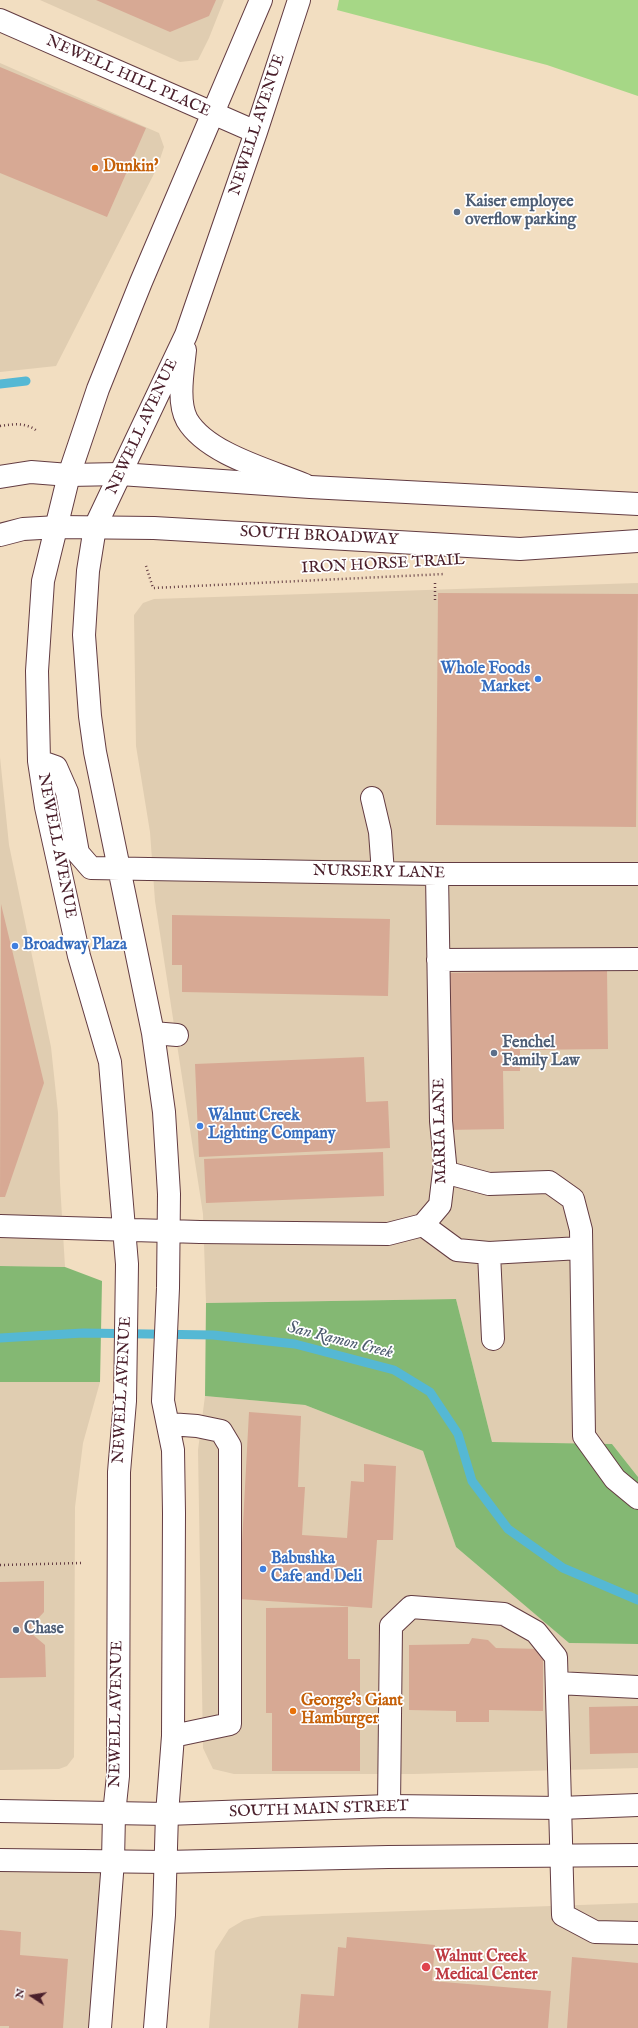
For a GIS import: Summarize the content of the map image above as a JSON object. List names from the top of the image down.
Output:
{
  "streets": {
    "street": [
      "NEWELL HILL PLACE",
      "NEWELL AVENUE",
      "SOUTH BROADWAY",
      "NURSERY LANE",
      "MARIA LANE",
      "SOUTH MAIN STREET"
    ],
    "path": ["IRON HORSE TRAIL"]
  },
  "crossings": [
    ["NEWELL HILL PLACE", "NEWELL AVENUE"],
    ["NEWELL AVENUE", "SOUTH BROADWAY"],
    ["NEWELL AVENUE", "NURSERY LANE"],
    ["NEWELL AVENUE", "SOUTH MAIN STREET"],
    ["NURSERY LANE", "MARIA LANE"]
  ],
  "water": ["San Ramon Creek"],
  "places": [
    "Dunkin'",
    "Kaiser employee overflow parking",
    "Whole Foods Market",
    "Broadway Plaza",
    "Fenchel Family Law",
    "Walnut Creek Lighting Company",
    "Babushka Cafe and Deli",
    "Chase",
    "George's Giant Hamburger",
    "Walnut Creek Medical Center"
  ],
  "north": "left"
}
